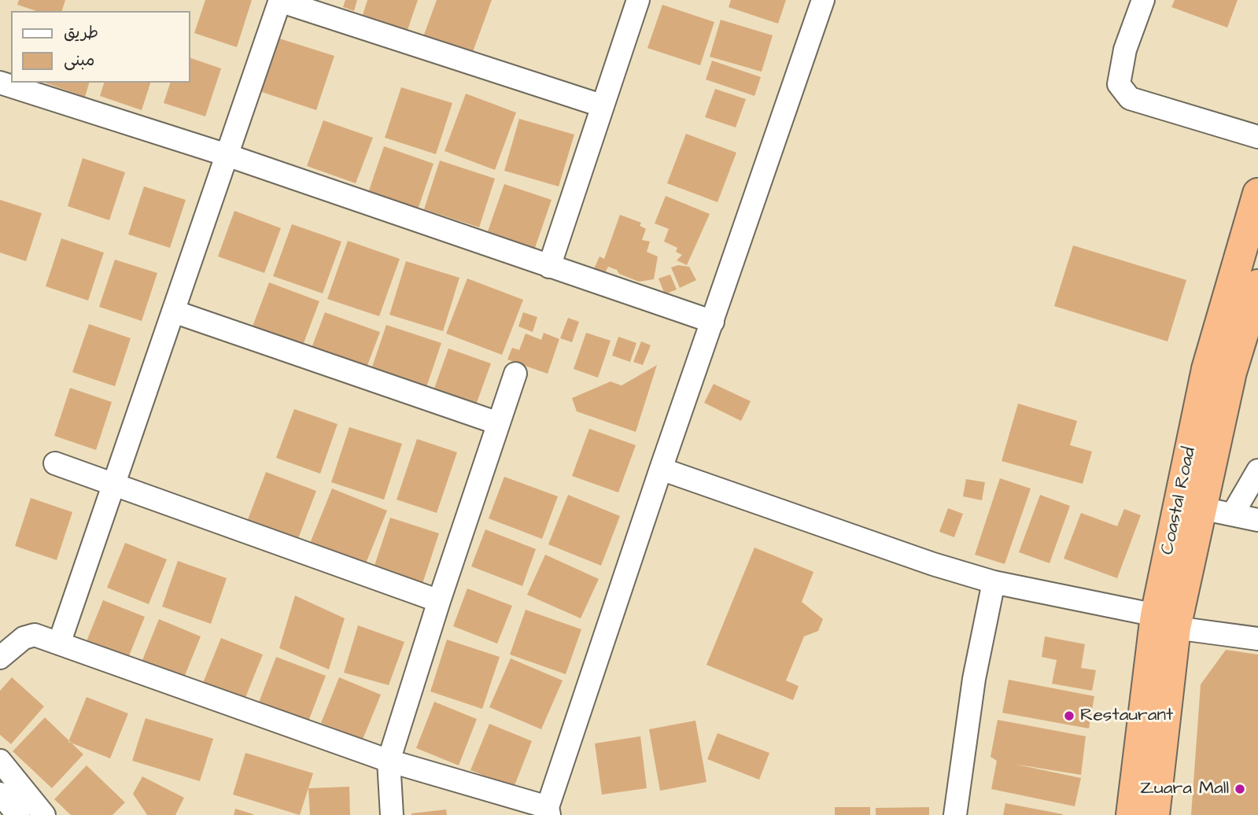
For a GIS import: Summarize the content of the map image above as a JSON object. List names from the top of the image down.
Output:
{
  "streets": {
    "highway": ["Coastal Road"]
  },
  "places": ["Restaurant", "Zuara Mall"],
  "legend": ["طريق", "مبنى"]
}
